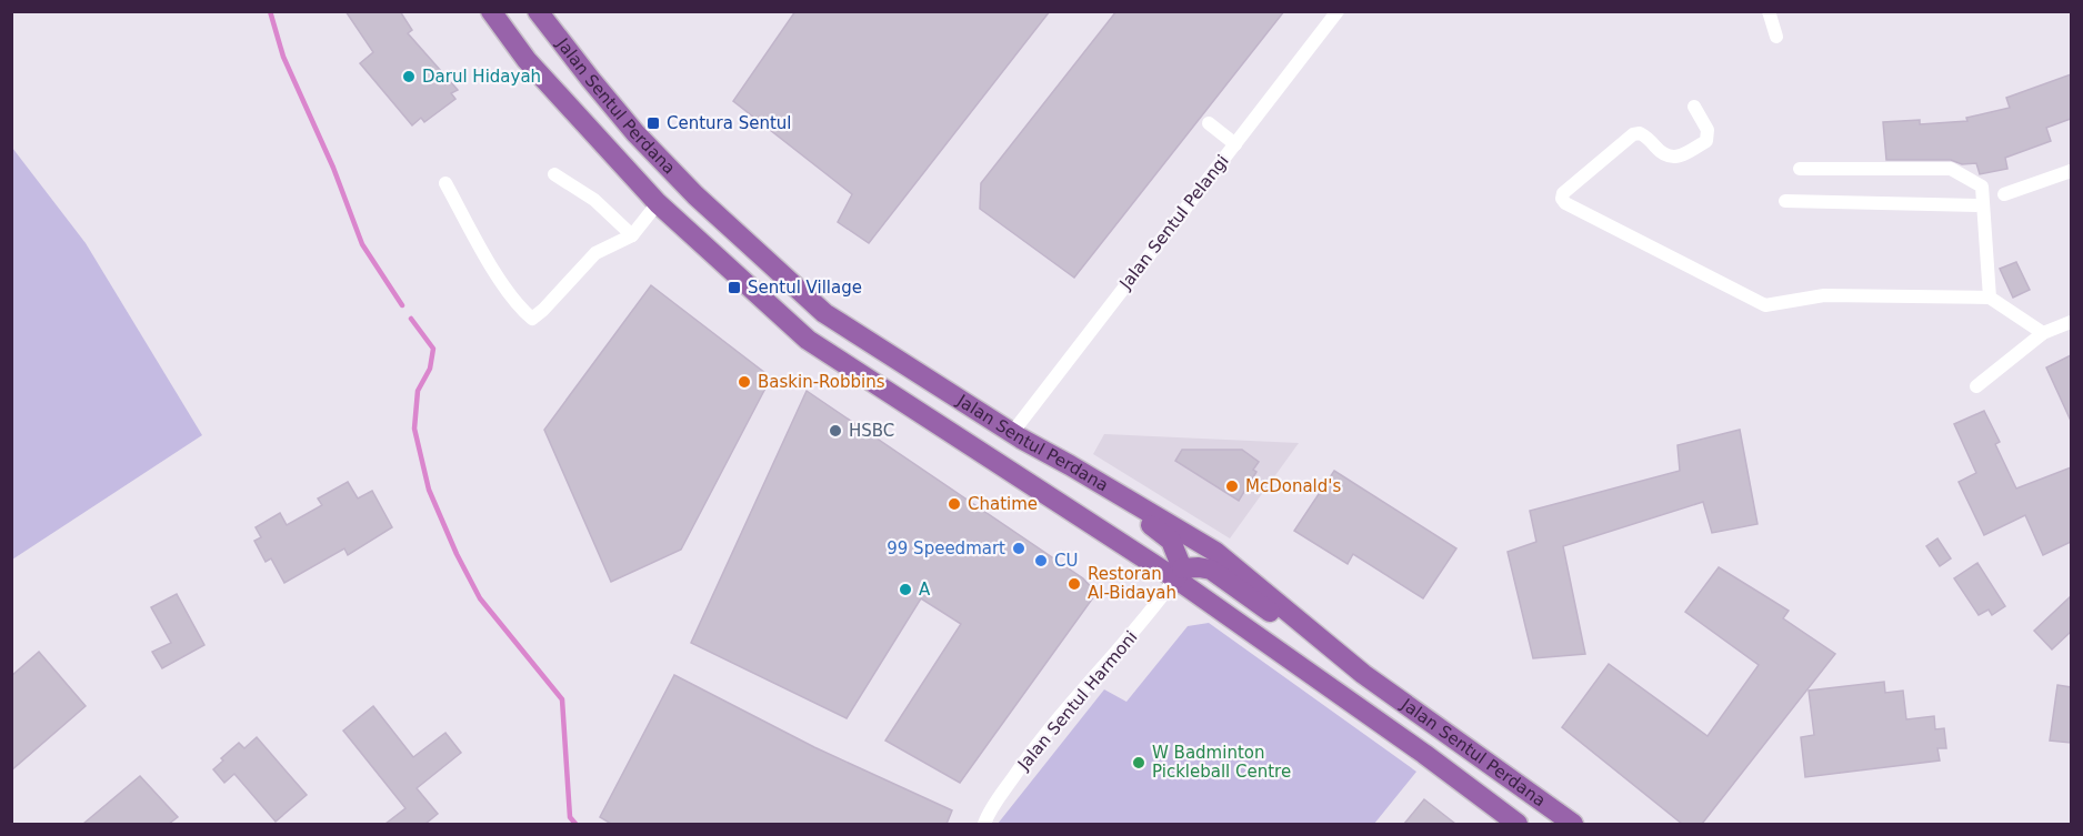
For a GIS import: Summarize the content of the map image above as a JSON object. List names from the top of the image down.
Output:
{
  "streets": {
    "main road": ["Jalan Sentul Perdana"],
    "street": ["Jalan Sentul Pelangi", "Jalan Sentul Harmoni"]
  },
  "crossings": [
    ["Jalan Sentul Perdana", "Jalan Sentul Pelangi"],
    ["Jalan Sentul Perdana", "Jalan Sentul Harmoni"]
  ],
  "places": {
    "other": [
      "Darul Hidayah",
      "Baskin-Robbins",
      "HSBC",
      "McDonald's",
      "Chatime",
      "99 Speedmart",
      "CU",
      "Restoran Al-Bidayah",
      "A",
      "W Badminton Pickleball Centre"
    ],
    "transit": ["Centura Sentul", "Sentul Village"]
  }
}
